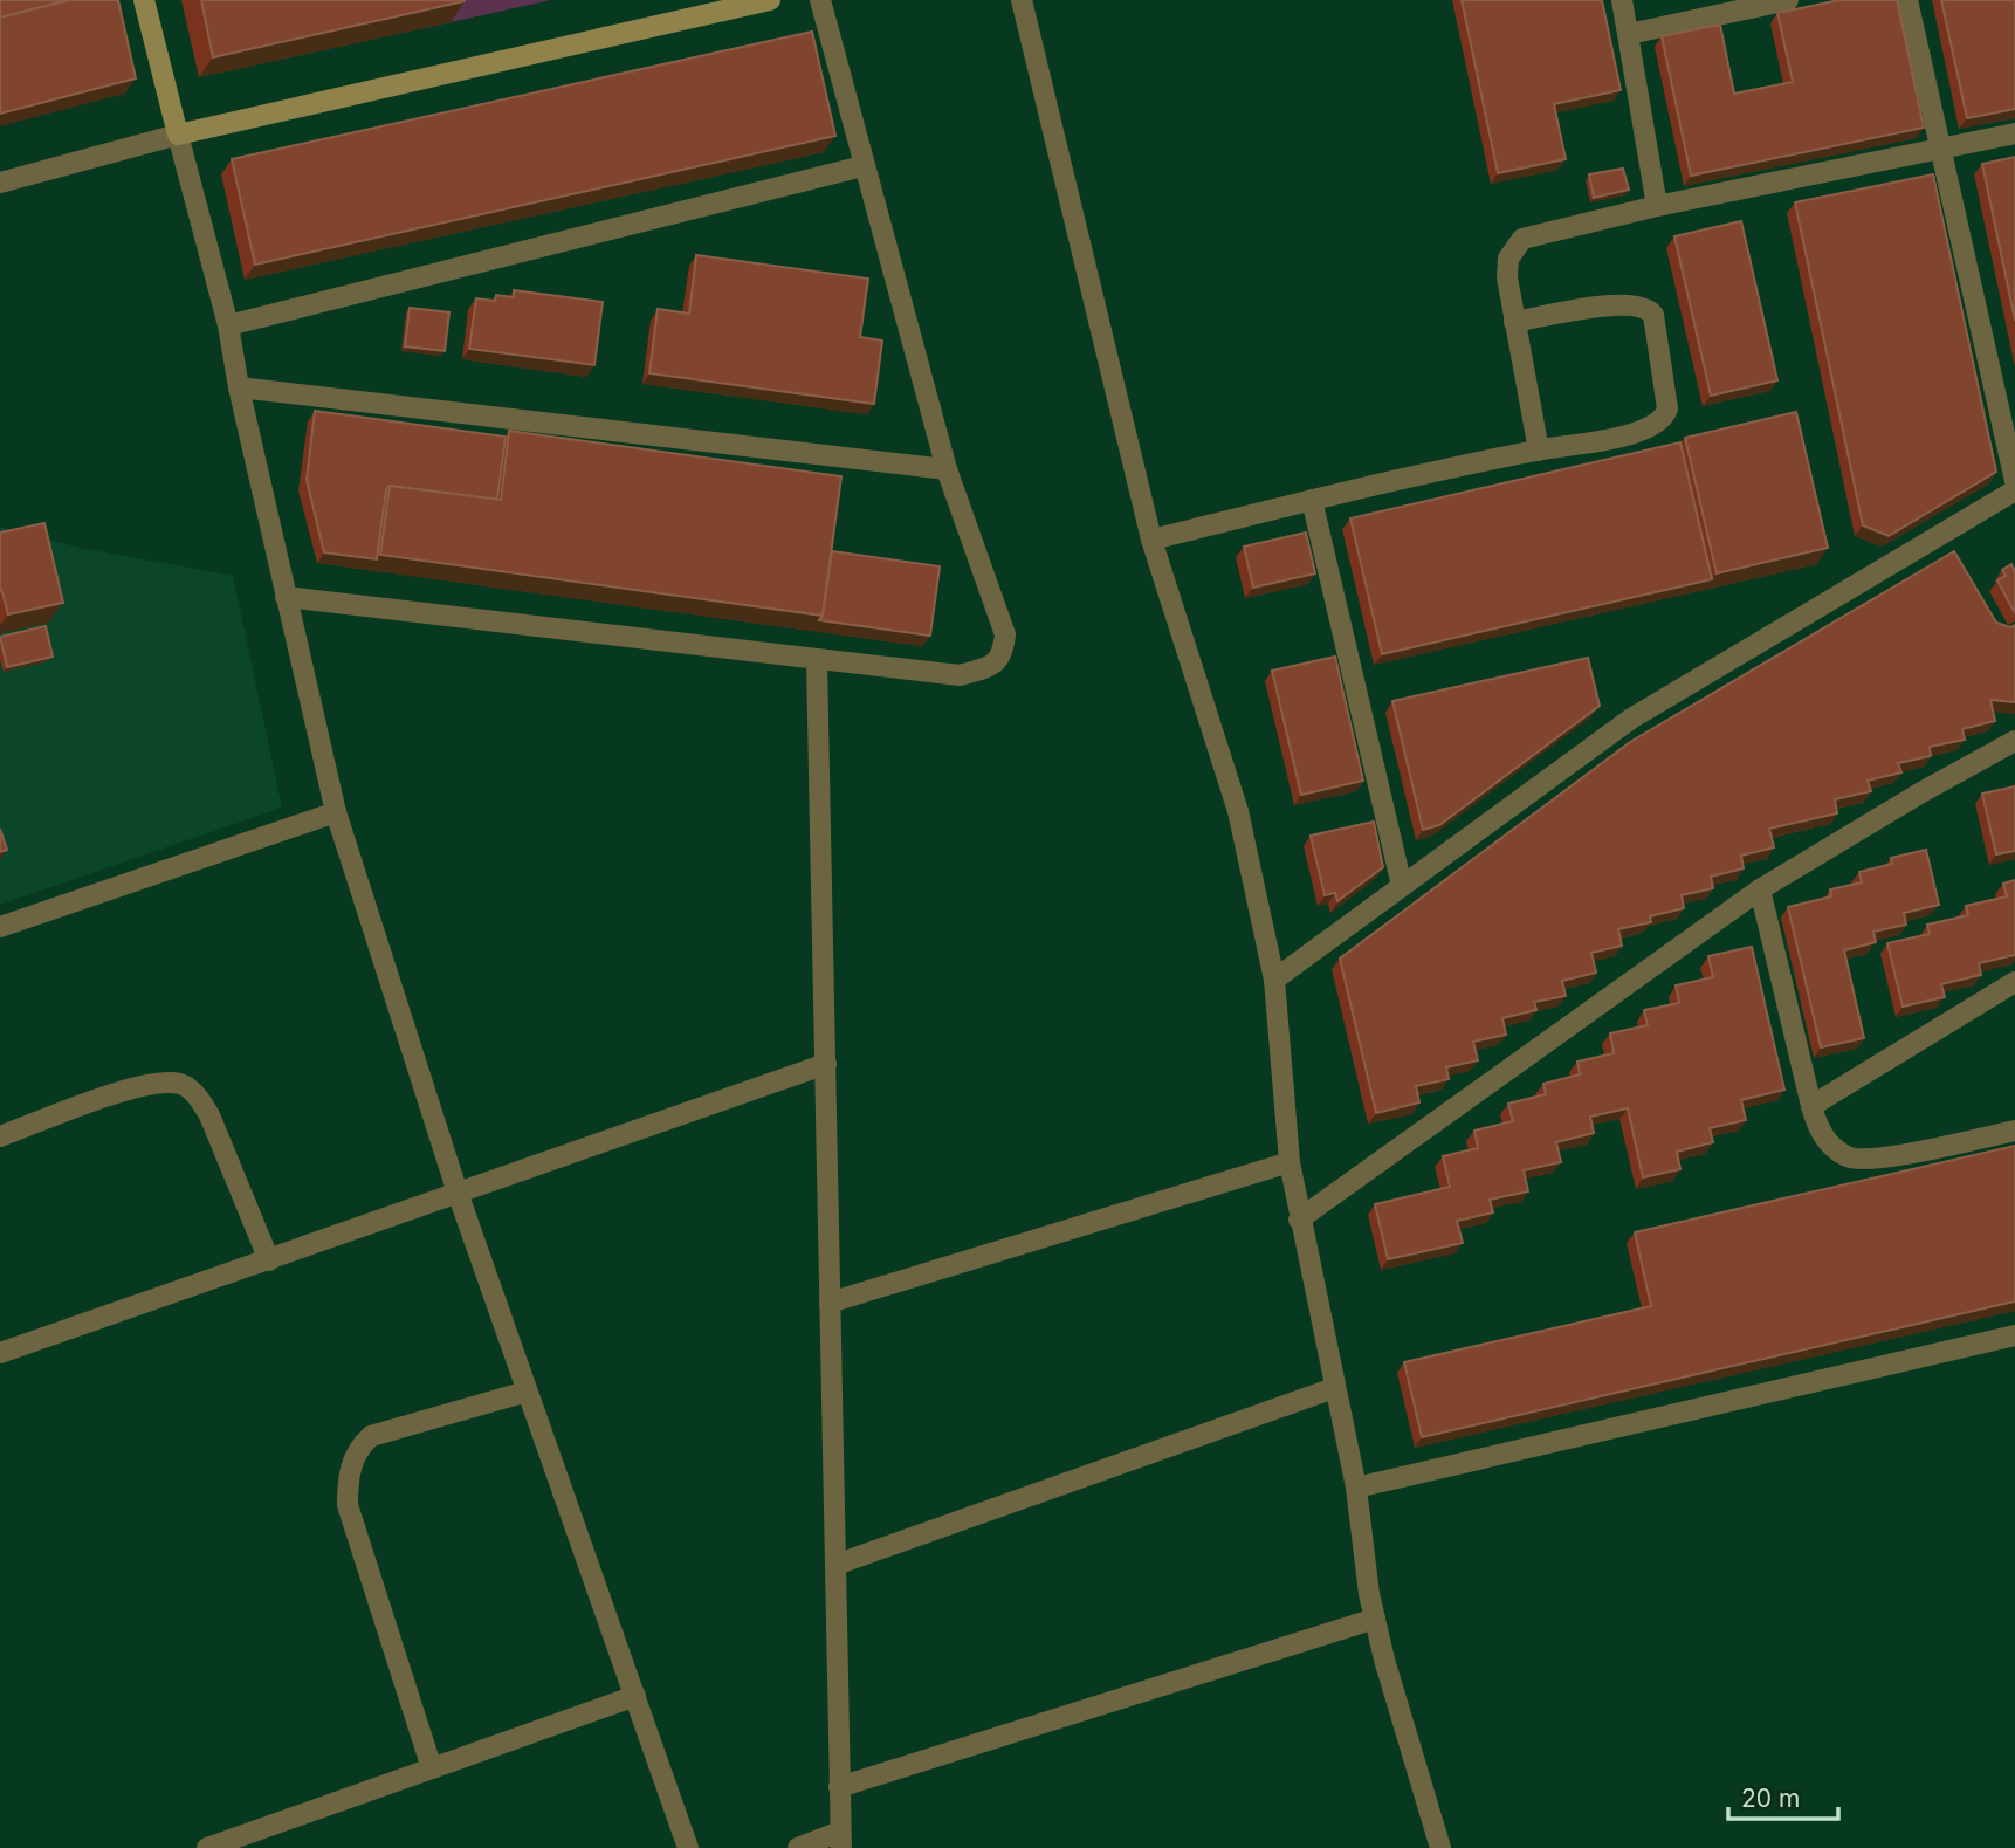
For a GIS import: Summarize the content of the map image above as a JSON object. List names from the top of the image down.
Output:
{
  "scale_bar": "20 m"
}
